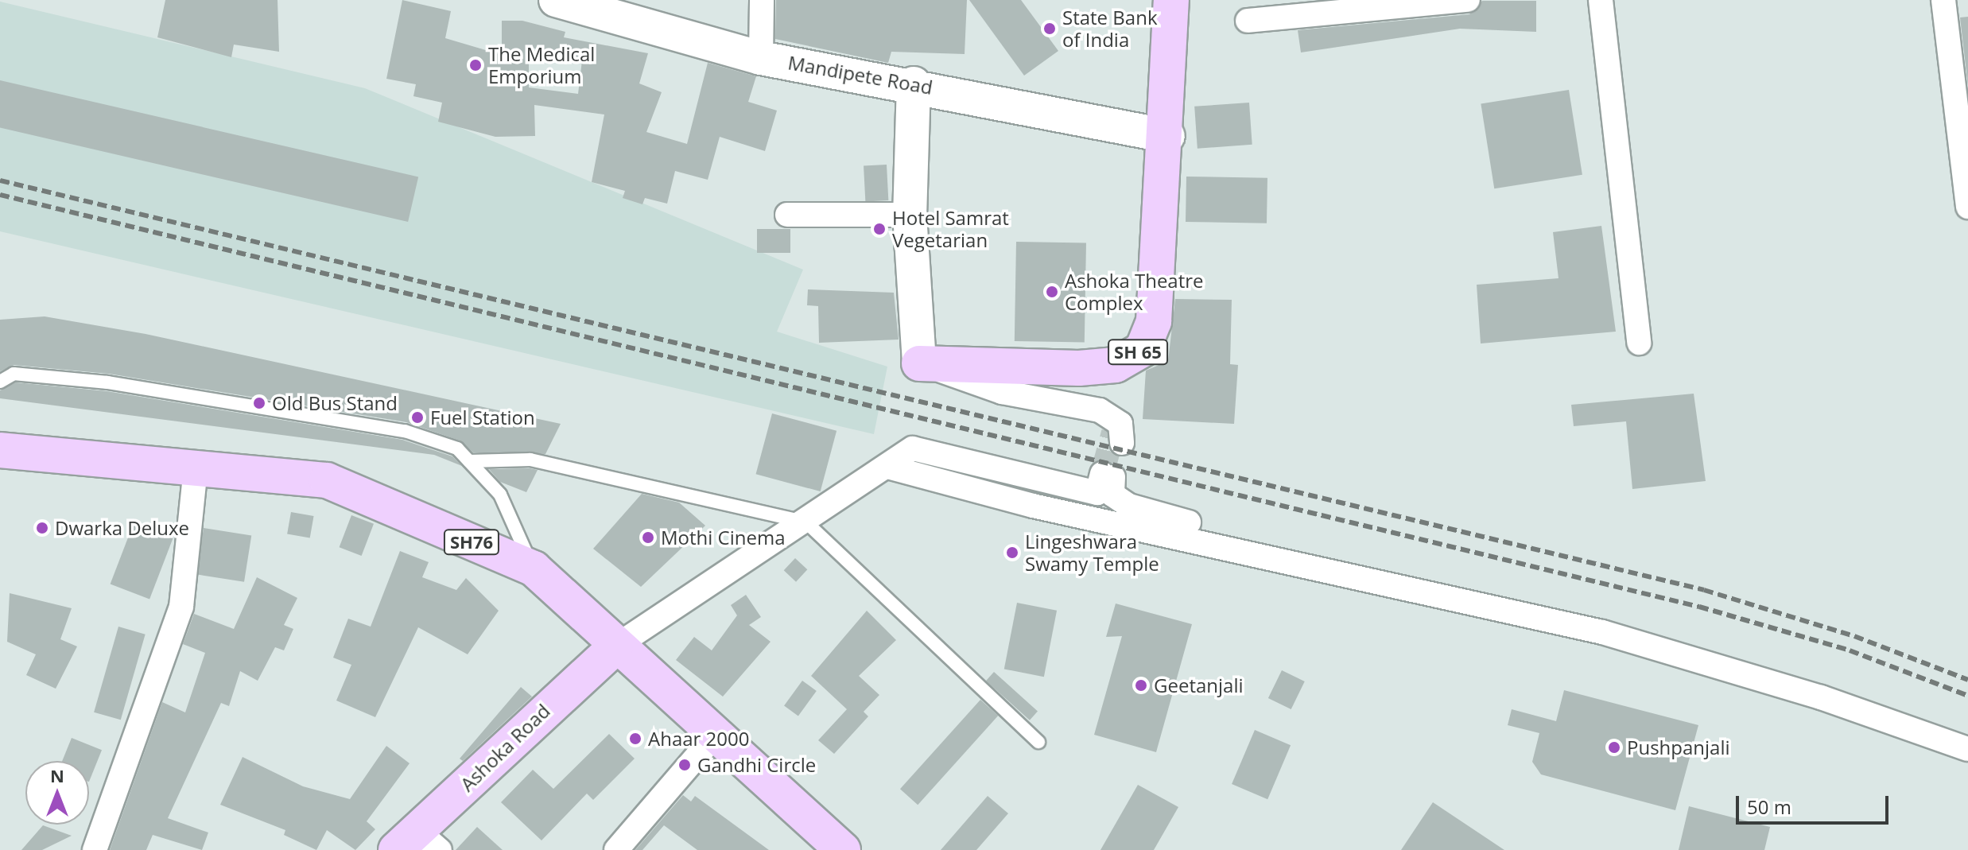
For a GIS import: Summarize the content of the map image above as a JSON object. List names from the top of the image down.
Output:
{
  "streets": {
    "main road": [
      "Mandipete Road",
      "SH 65",
      "SH76",
      "Ashoka Road"
    ]
  },
  "crossings": [
    ["Mandipete Road", "SH 65"],
    ["SH76", "Ashoka Road"]
  ],
  "places": [
    "State Bank of India",
    "The Medical Emporium",
    "Hotel Samrat Vegetarian",
    "Ashoka Theatre Complex",
    "Old Bus Stand",
    "Fuel Station",
    "Dwarka Deluxe",
    "Mothi Cinema",
    "Lingeshwara Swamy Temple",
    "Geetanjali",
    "Ahaar 2000",
    "Pushpanjali",
    "Gandhi Circle"
  ],
  "scale_bar": "50 m",
  "north": "top"
}
